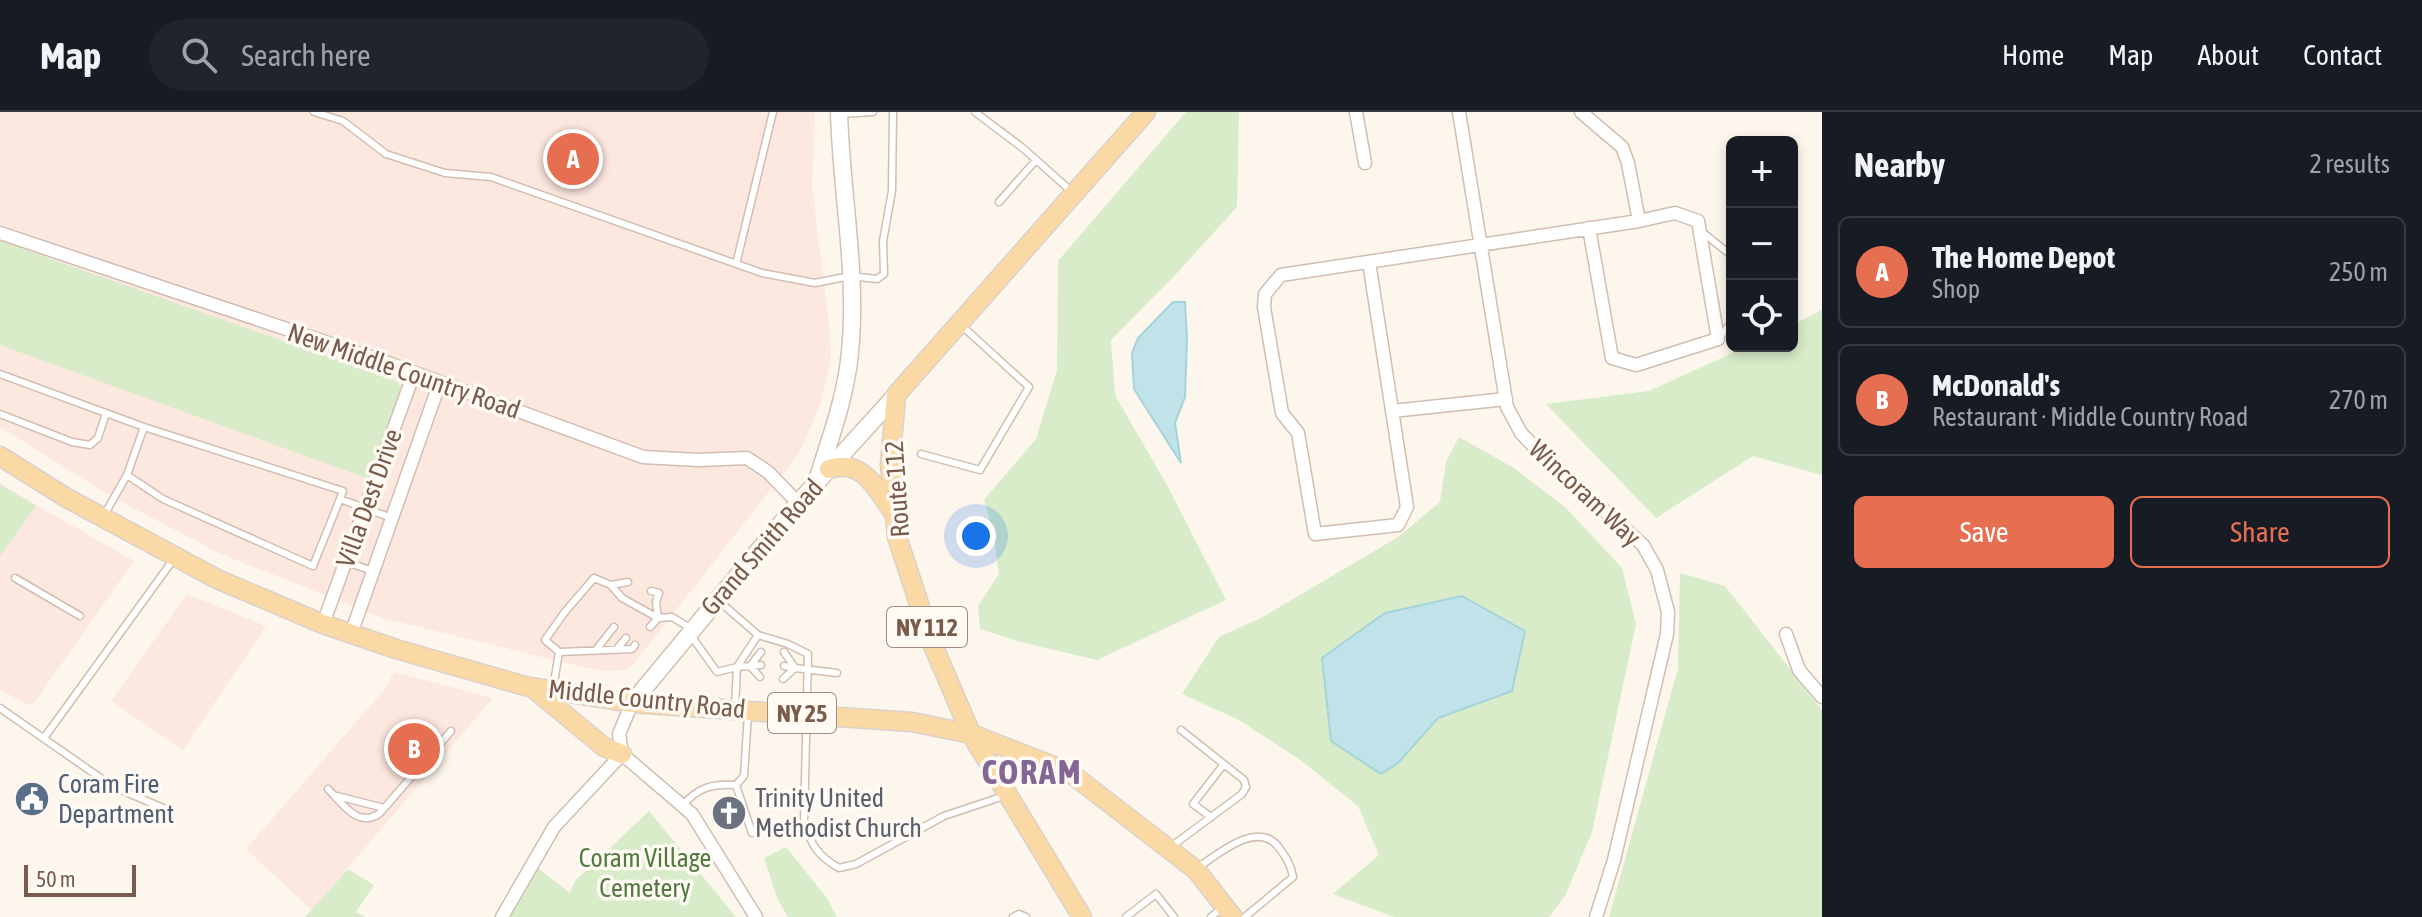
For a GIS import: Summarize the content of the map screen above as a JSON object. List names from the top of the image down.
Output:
{
  "streets": {
    "main road": [
      "Route 112",
      "Grand Smith Road",
      "NY 112",
      "Middle Country Road",
      "NY 25"
    ],
    "street": ["New Middle Country Road", "Wincoram Way", "Villa Dest Drive"]
  },
  "crossings": [
    ["New Middle Country Road", "Villa Dest Drive"],
    ["New Middle Country Road", "Grand Smith Road"],
    ["Route 112", "Grand Smith Road"],
    ["Route 112", "Middle Country Road"],
    ["Villa Dest Drive", "Middle Country Road"],
    ["Grand Smith Road", "Middle Country Road"]
  ],
  "districts": ["CORAM"],
  "parks": ["Coram Village Cemetery"],
  "places": {
    "public building": ["Coram Fire Department"],
    "church": ["Trinity United Methodist Church"]
  },
  "scale_bar": "50 m",
  "page": {
    "header": "Map",
    "search": "Search here",
    "nav": [
      "Home",
      "Map",
      "About",
      "Contact"
    ],
    "heading": ["Nearby", "2 results"],
    "pins": ["A", "B"],
    "map_buttons": ["+", "−"],
    "list": [
      {
        "mark": "A",
        "name": "The Home Depot",
        "note": "Shop",
        "value": "250 m"
      },
      {
        "mark": "B",
        "name": "McDonald's",
        "note": "Restaurant · Middle Country Road",
        "value": "270 m"
      }
    ],
    "buttons": ["Save", "Share"],
    "scale": "50 m"
  }
}
